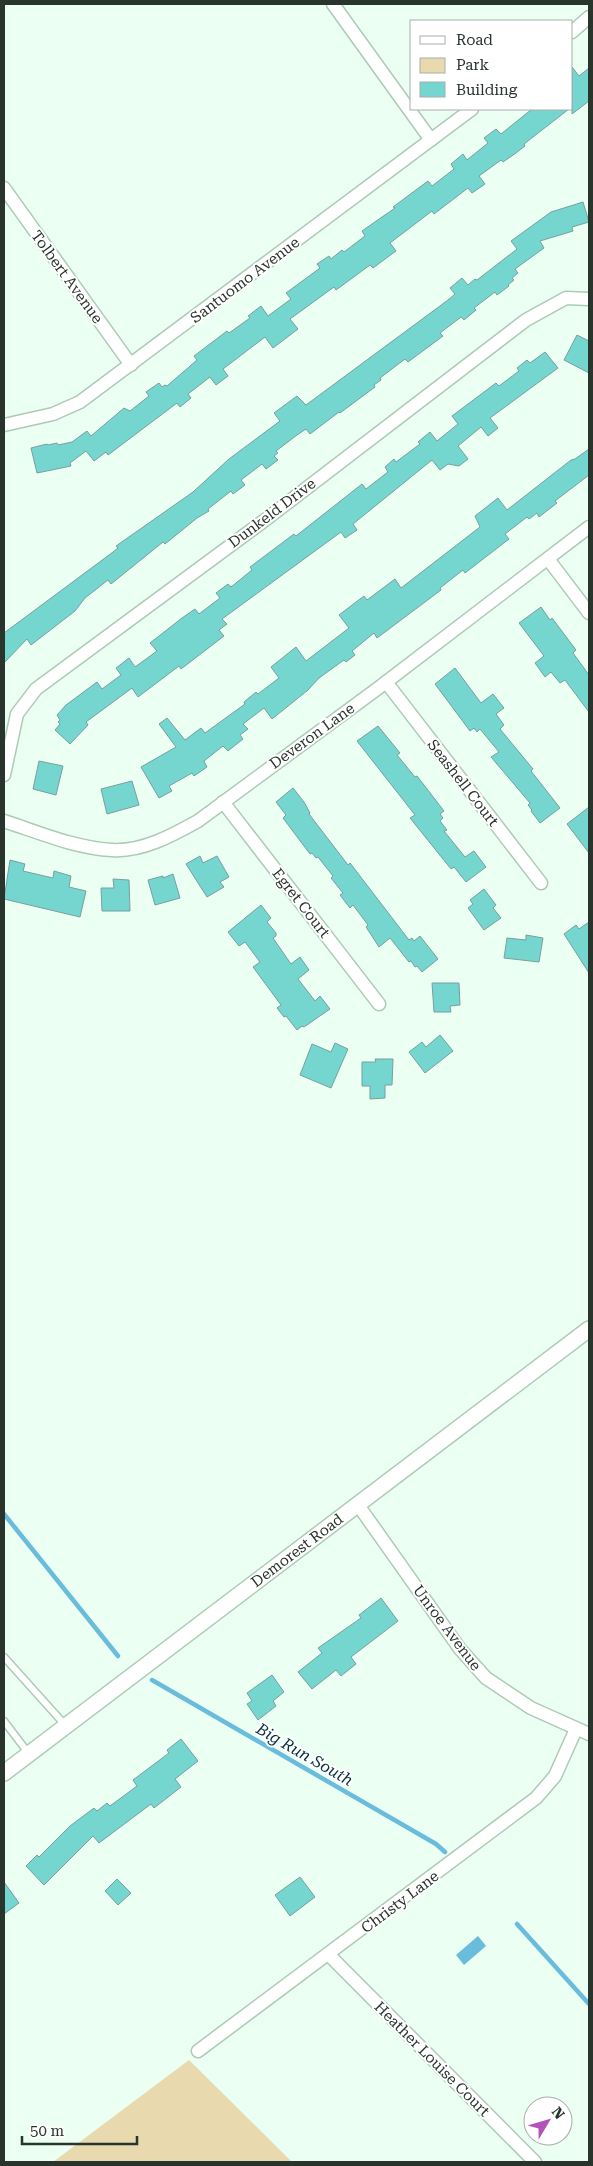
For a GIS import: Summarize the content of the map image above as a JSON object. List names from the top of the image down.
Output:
{
  "streets": {
    "street": [
      "Tolbert Avenue",
      "Santuomo Avenue",
      "Dunkeld Drive",
      "Deveron Lane",
      "Seashell Court",
      "Egret Court",
      "Demorest Road",
      "Unroe Avenue",
      "Christy Lane",
      "Heather Louise Court"
    ]
  },
  "crossings": [
    ["Tolbert Avenue", "Santuomo Avenue"],
    ["Deveron Lane", "Seashell Court"],
    ["Deveron Lane", "Egret Court"],
    ["Demorest Road", "Unroe Avenue"],
    ["Unroe Avenue", "Christy Lane"],
    ["Christy Lane", "Heather Louise Court"]
  ],
  "water": ["Big Run South"],
  "legend": ["Road", "Park", "Building"],
  "scale_bar": "50 m",
  "north": "top right"
}
